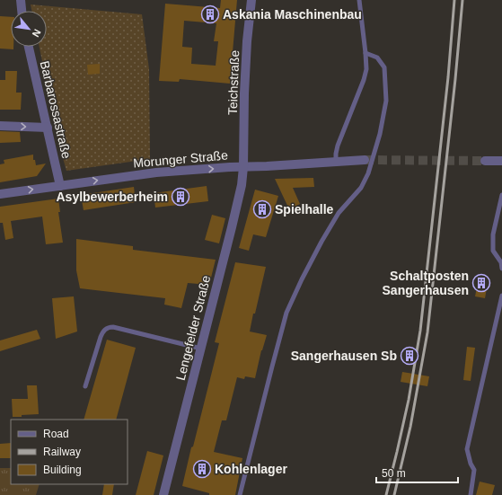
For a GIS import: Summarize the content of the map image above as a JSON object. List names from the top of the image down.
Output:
{
  "streets": {
    "street": [
      "Teichstraße",
      "Barbarossastraße",
      "Morunger Straße",
      "Lengefelder Straße"
    ]
  },
  "crossings": [
    ["Teichstraße", "Morunger Straße"],
    ["Teichstraße", "Lengefelder Straße"],
    ["Barbarossastraße", "Morunger Straße"],
    ["Morunger Straße", "Lengefelder Straße"]
  ],
  "one_way": ["Morunger Straße"],
  "places": {
    "building": [
      "Askania Maschinenbau",
      "Asylbewerberheim",
      "Spielhalle",
      "Schaltposten Sangerhausen",
      "Sangerhausen Sb",
      "Kohlenlager"
    ]
  },
  "legend": ["Road", "Railway", "Building"],
  "scale_bar": "50 m",
  "north": "bottom right"
}
